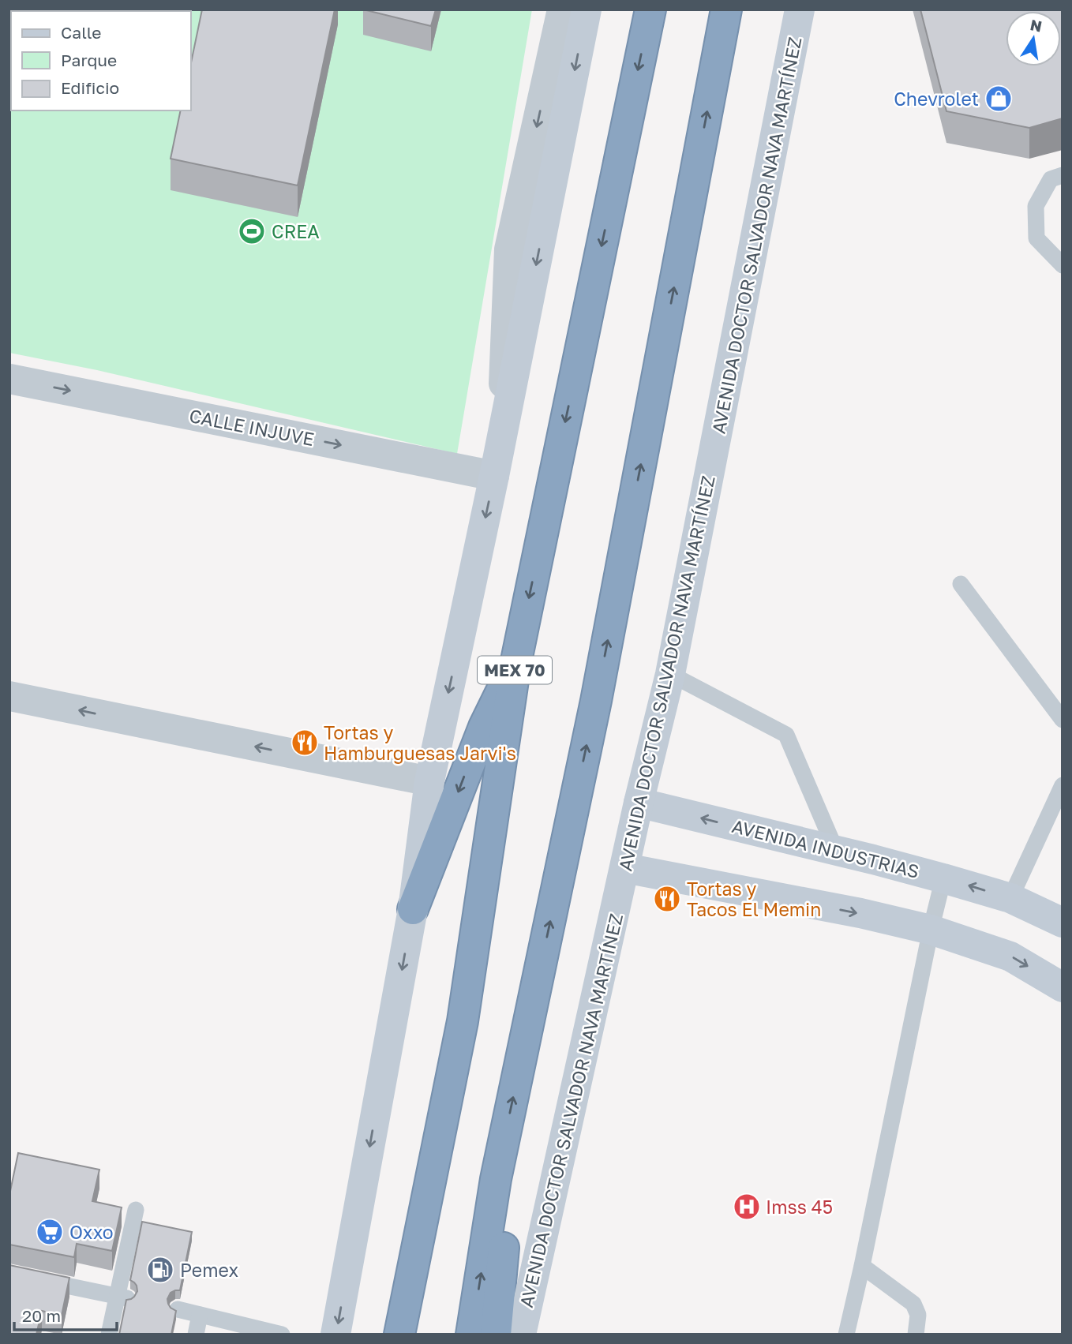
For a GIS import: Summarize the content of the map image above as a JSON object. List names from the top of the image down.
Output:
{
  "streets": {
    "highway": ["MEX 70"],
    "main road": ["AVENIDA DOCTOR SALVADOR NAVA MARTÍNEZ", "AVENIDA INDUSTRIAS"],
    "street": ["CALLE INJUVE"]
  },
  "crossings": [
    ["AVENIDA DOCTOR SALVADOR NAVA MARTÍNEZ", "AVENIDA INDUSTRIAS"]
  ],
  "one_way": ["CALLE INJUVE"],
  "places": {
    "shop": ["Chevrolet"],
    "sports": ["CREA"],
    "restaurant": ["Tortas y Hamburguesas Jarvi's", "Tortas y Tacos El Memin"],
    "hospital": ["Imss 45"],
    "supermarket": ["Oxxo"],
    "fuel station": ["Pemex"]
  },
  "legend": ["Calle", "Parque", "Edificio"],
  "scale_bar": "20 m",
  "north": "top"
}
